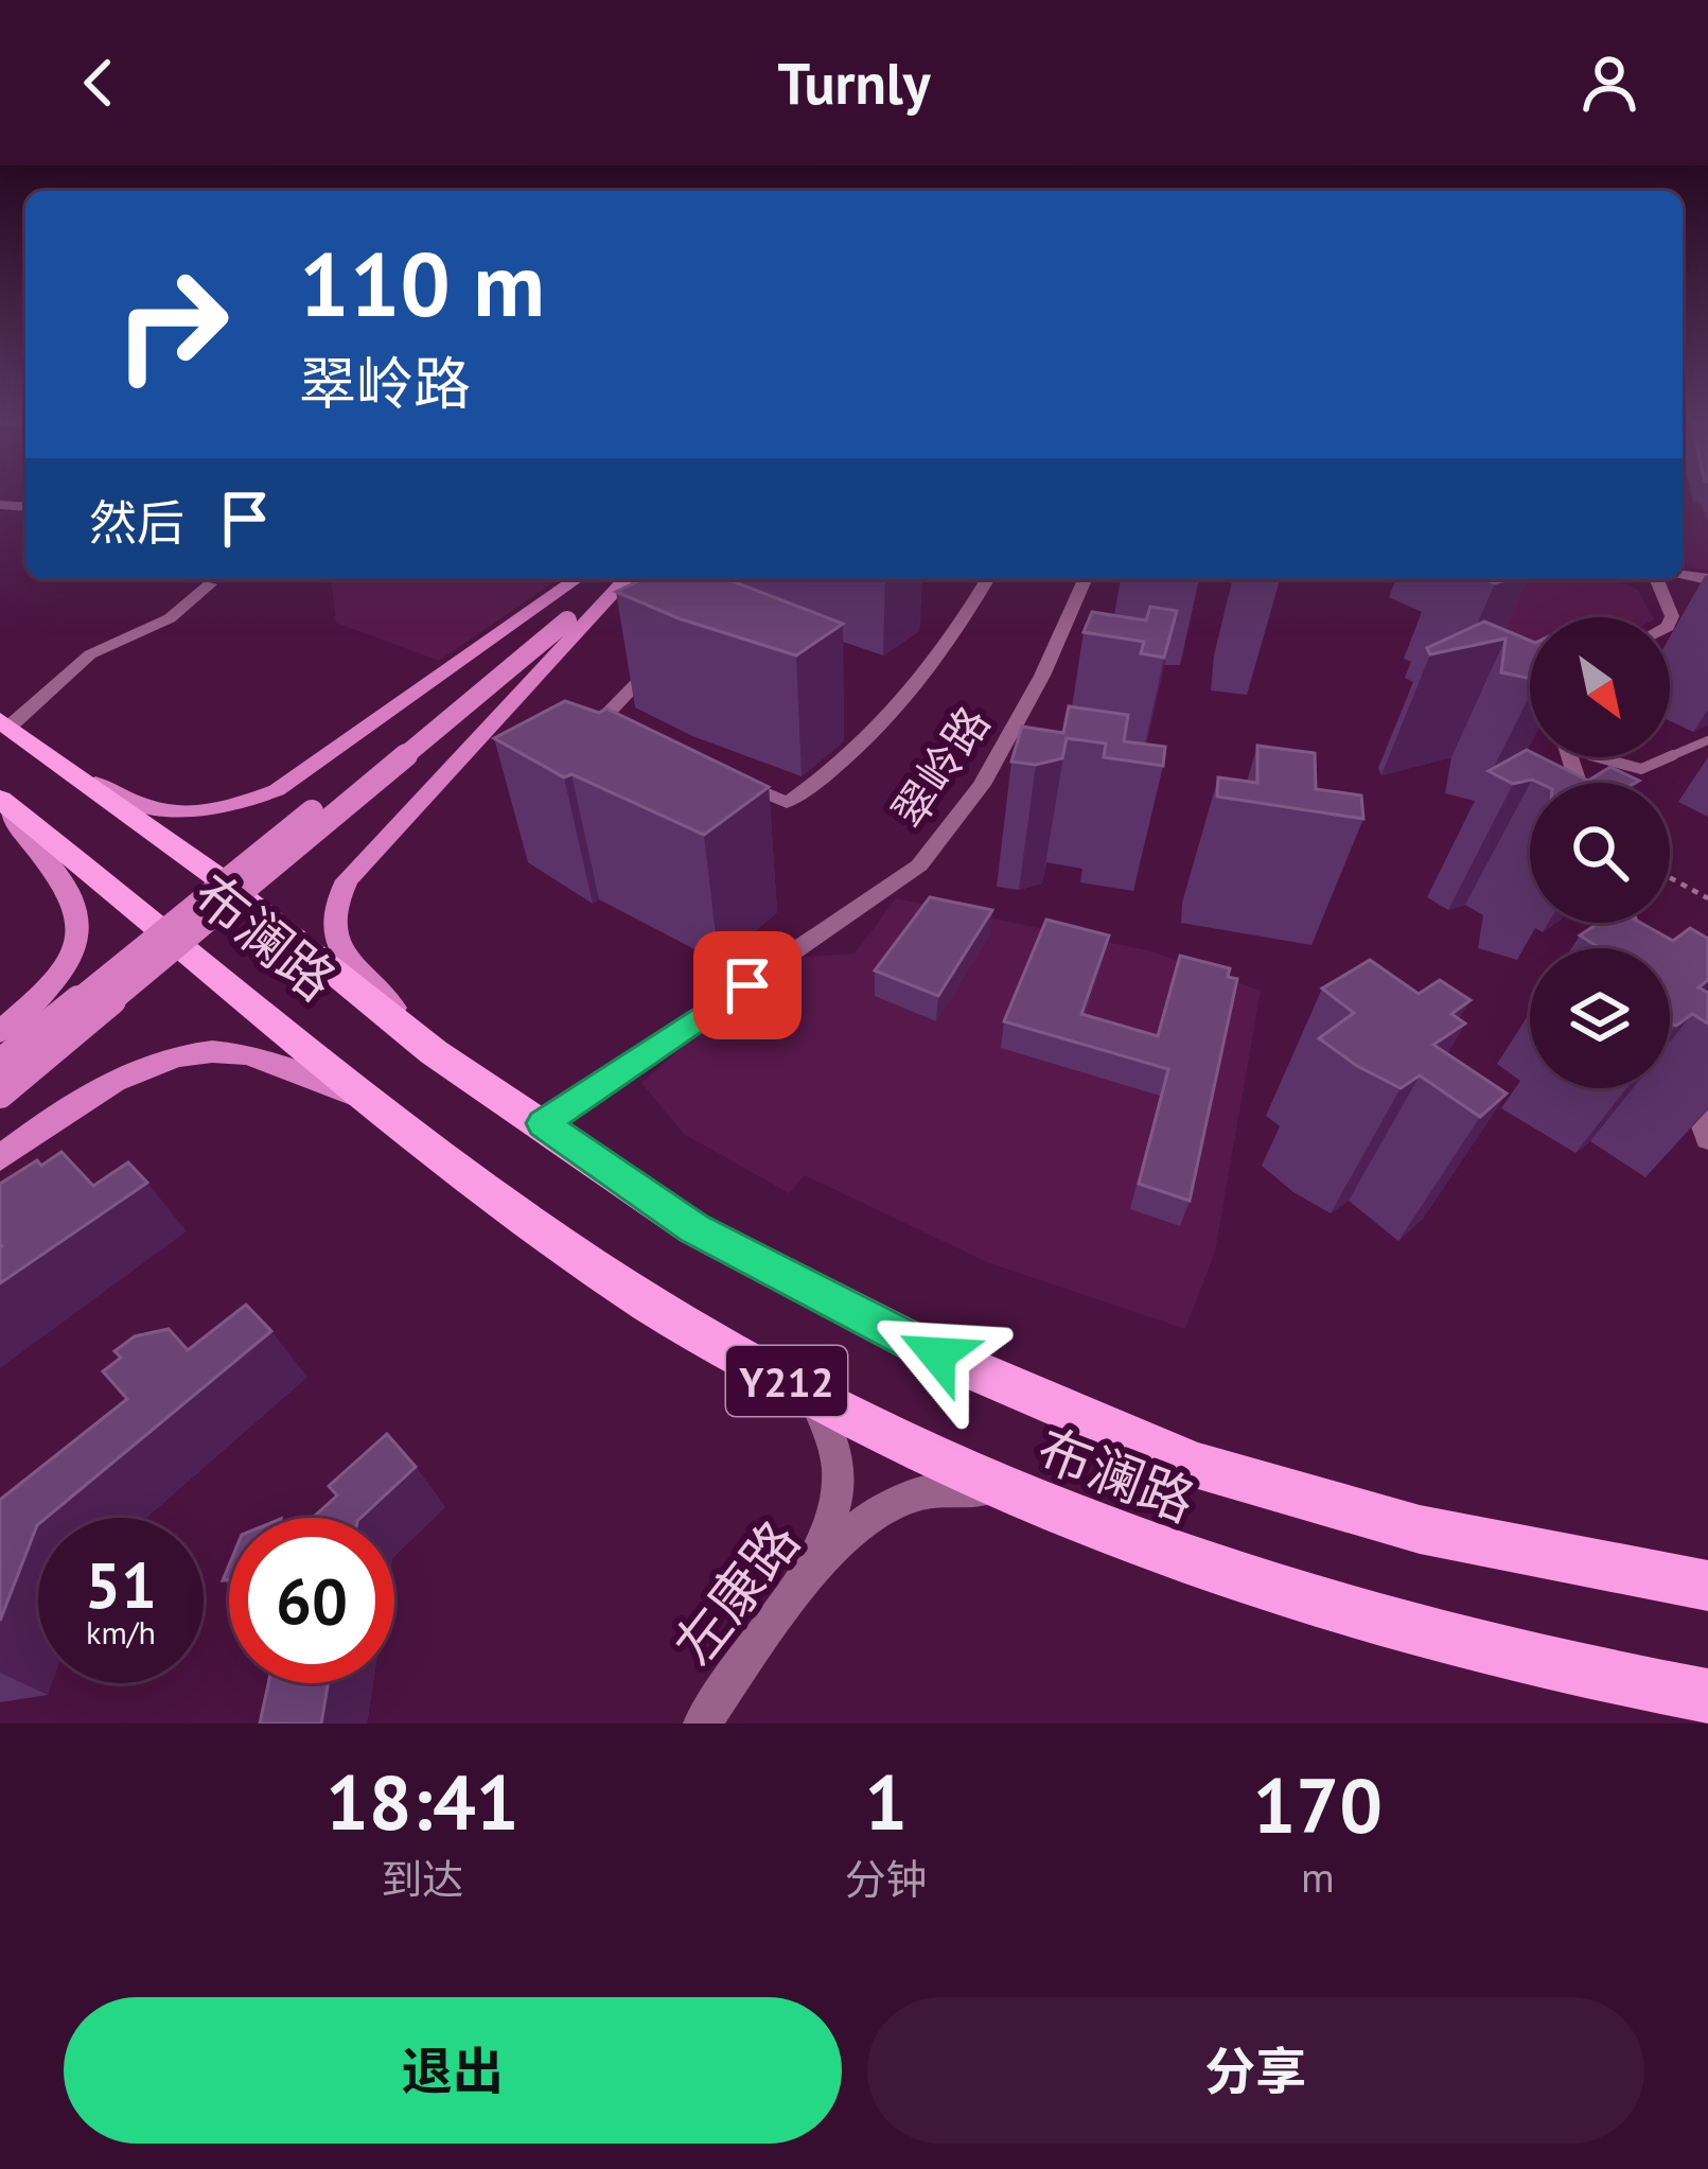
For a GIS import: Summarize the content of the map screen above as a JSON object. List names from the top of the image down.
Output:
{
  "streets": {
    "main road": ["布澜路", "Y212"],
    "street": ["翠岭路", "左康路"]
  },
  "crossings": [
    ["翠岭路", "布澜路"],
    ["布澜路", "左康路"]
  ],
  "north": "bottom right",
  "page": {
    "header": "Turnly",
    "turn": ["110 m", "翠岭路"],
    "then": "然后",
    "speed": "51 km/h",
    "limit": "60",
    "eta": [
      "18:41",
      "到达",
      "1",
      "分钟",
      "170",
      "m"
    ],
    "buttons": ["退出", "分享"]
  }
}
